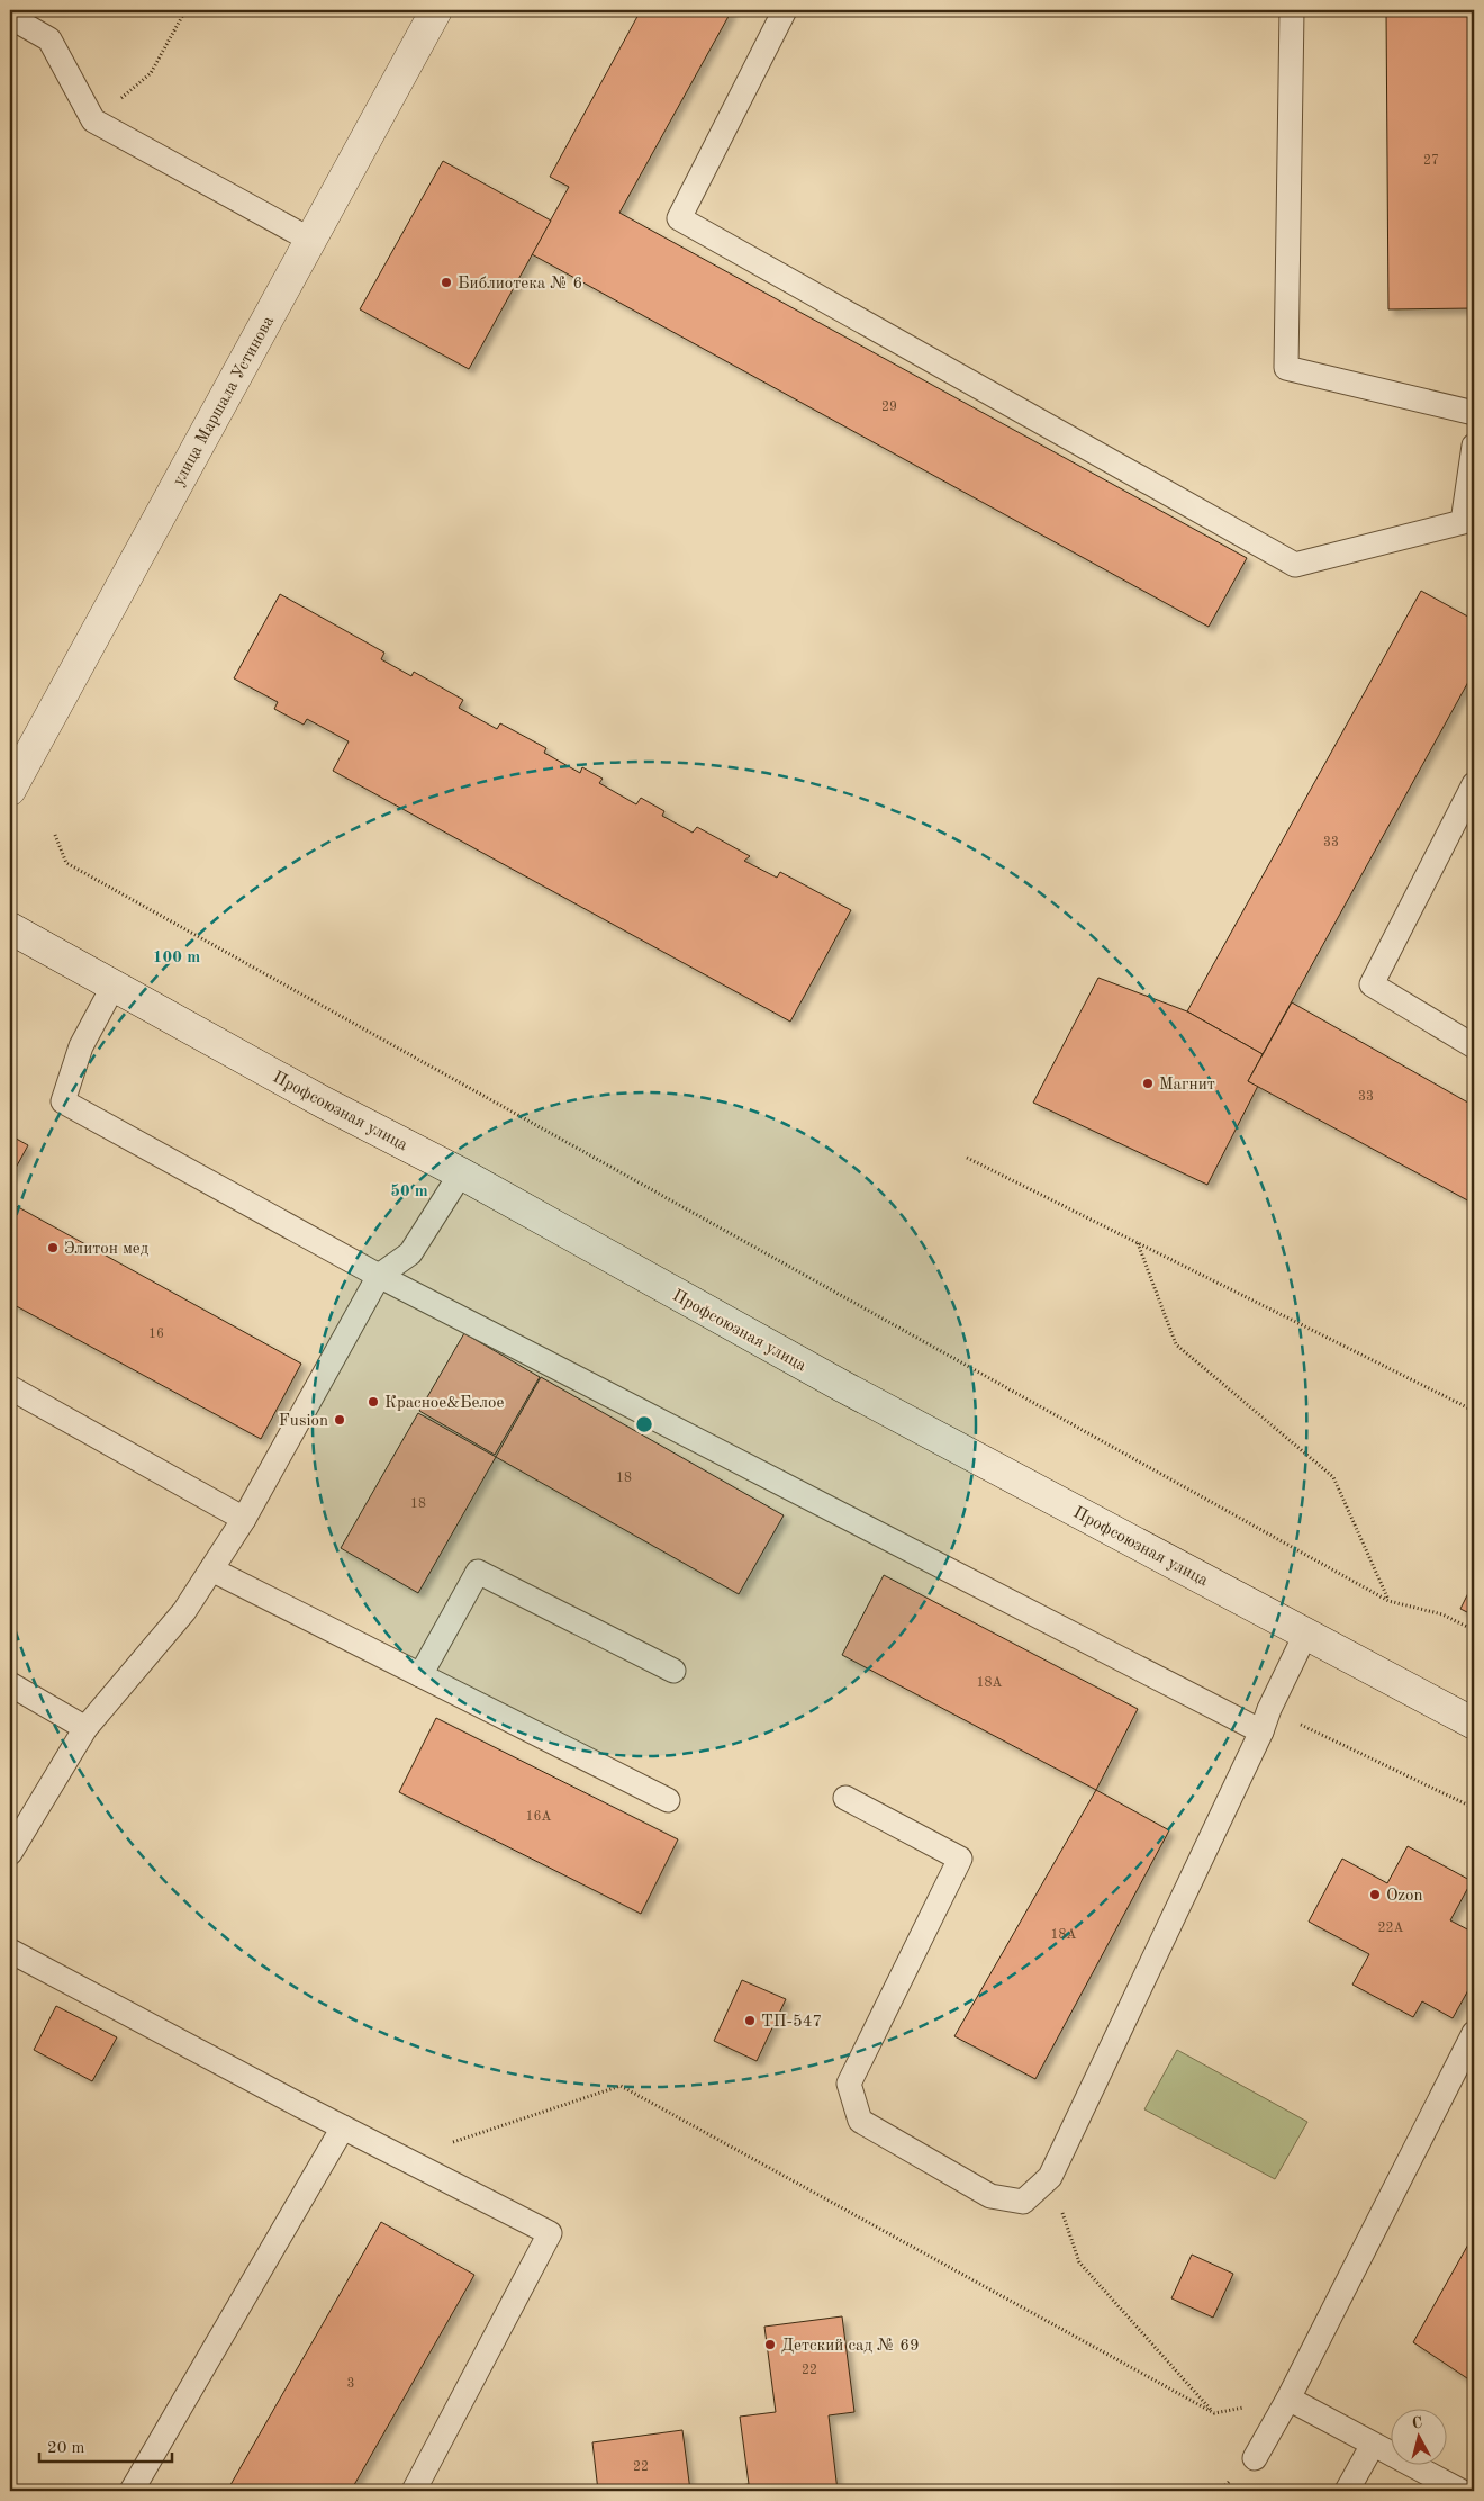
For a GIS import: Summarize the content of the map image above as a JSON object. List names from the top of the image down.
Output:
{
  "streets": {
    "main road": ["улица Маршала Устинова", "Профсоюзная улица"]
  },
  "places": [
    "Библиотека № 6",
    "Магнит",
    "Элитон мед",
    "Красное&Белое",
    "Fusion",
    "Ozon",
    "ТП-547",
    "Детский сад № 69"
  ],
  "house_numbers": [
    "27",
    "29",
    "33",
    "33",
    "16",
    "18",
    "18",
    "18А",
    "16А",
    "22А",
    "18А",
    "22",
    "3",
    "22"
  ],
  "scale_bar": "20 m",
  "north": "top",
  "rings": ["100 m", "50 m"]
}
